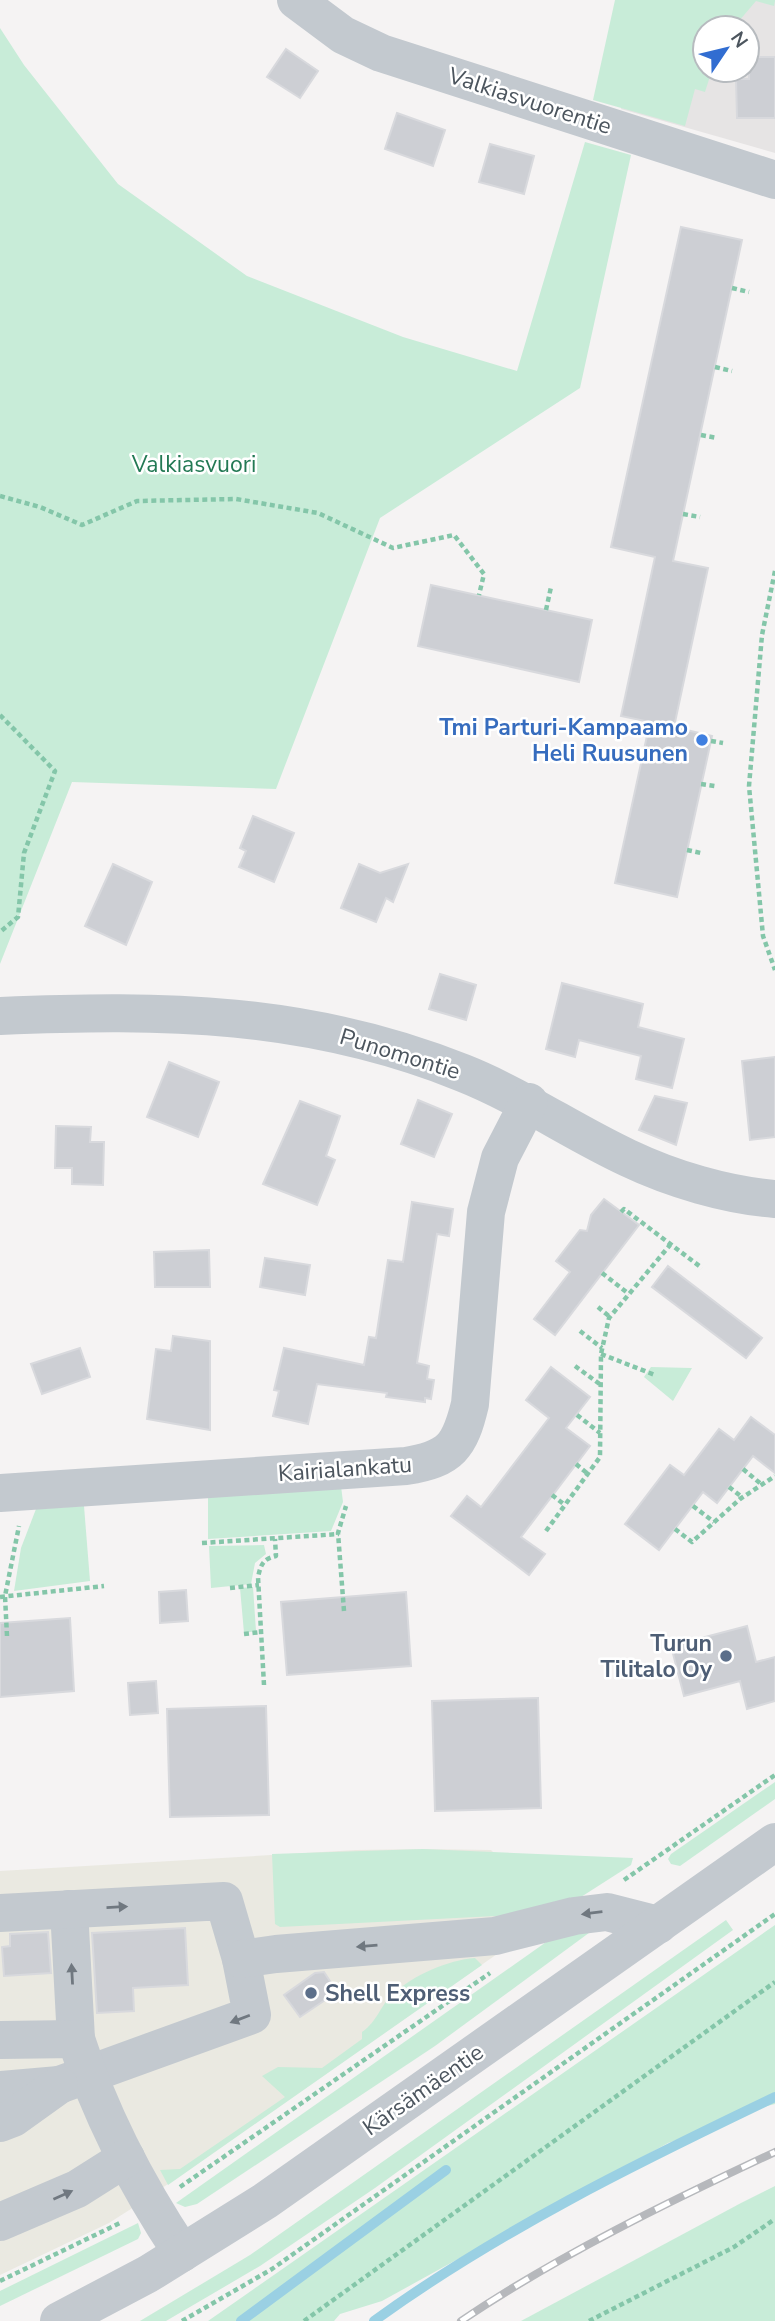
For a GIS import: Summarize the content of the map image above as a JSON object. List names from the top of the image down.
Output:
{
  "streets": {
    "street": [
      "Valkiasvuorentie",
      "Punomontie",
      "Kairialankatu",
      "Kärsämäentie"
    ]
  },
  "crossings": [
    ["Punomontie", "Kairialankatu"]
  ],
  "parks": ["Valkiasvuori"],
  "places": ["Tmi Parturi-Kampaamo Heli Ruusunen", "Turun Tilitalo Oy", "Shell Express"],
  "north": "top right"
}
